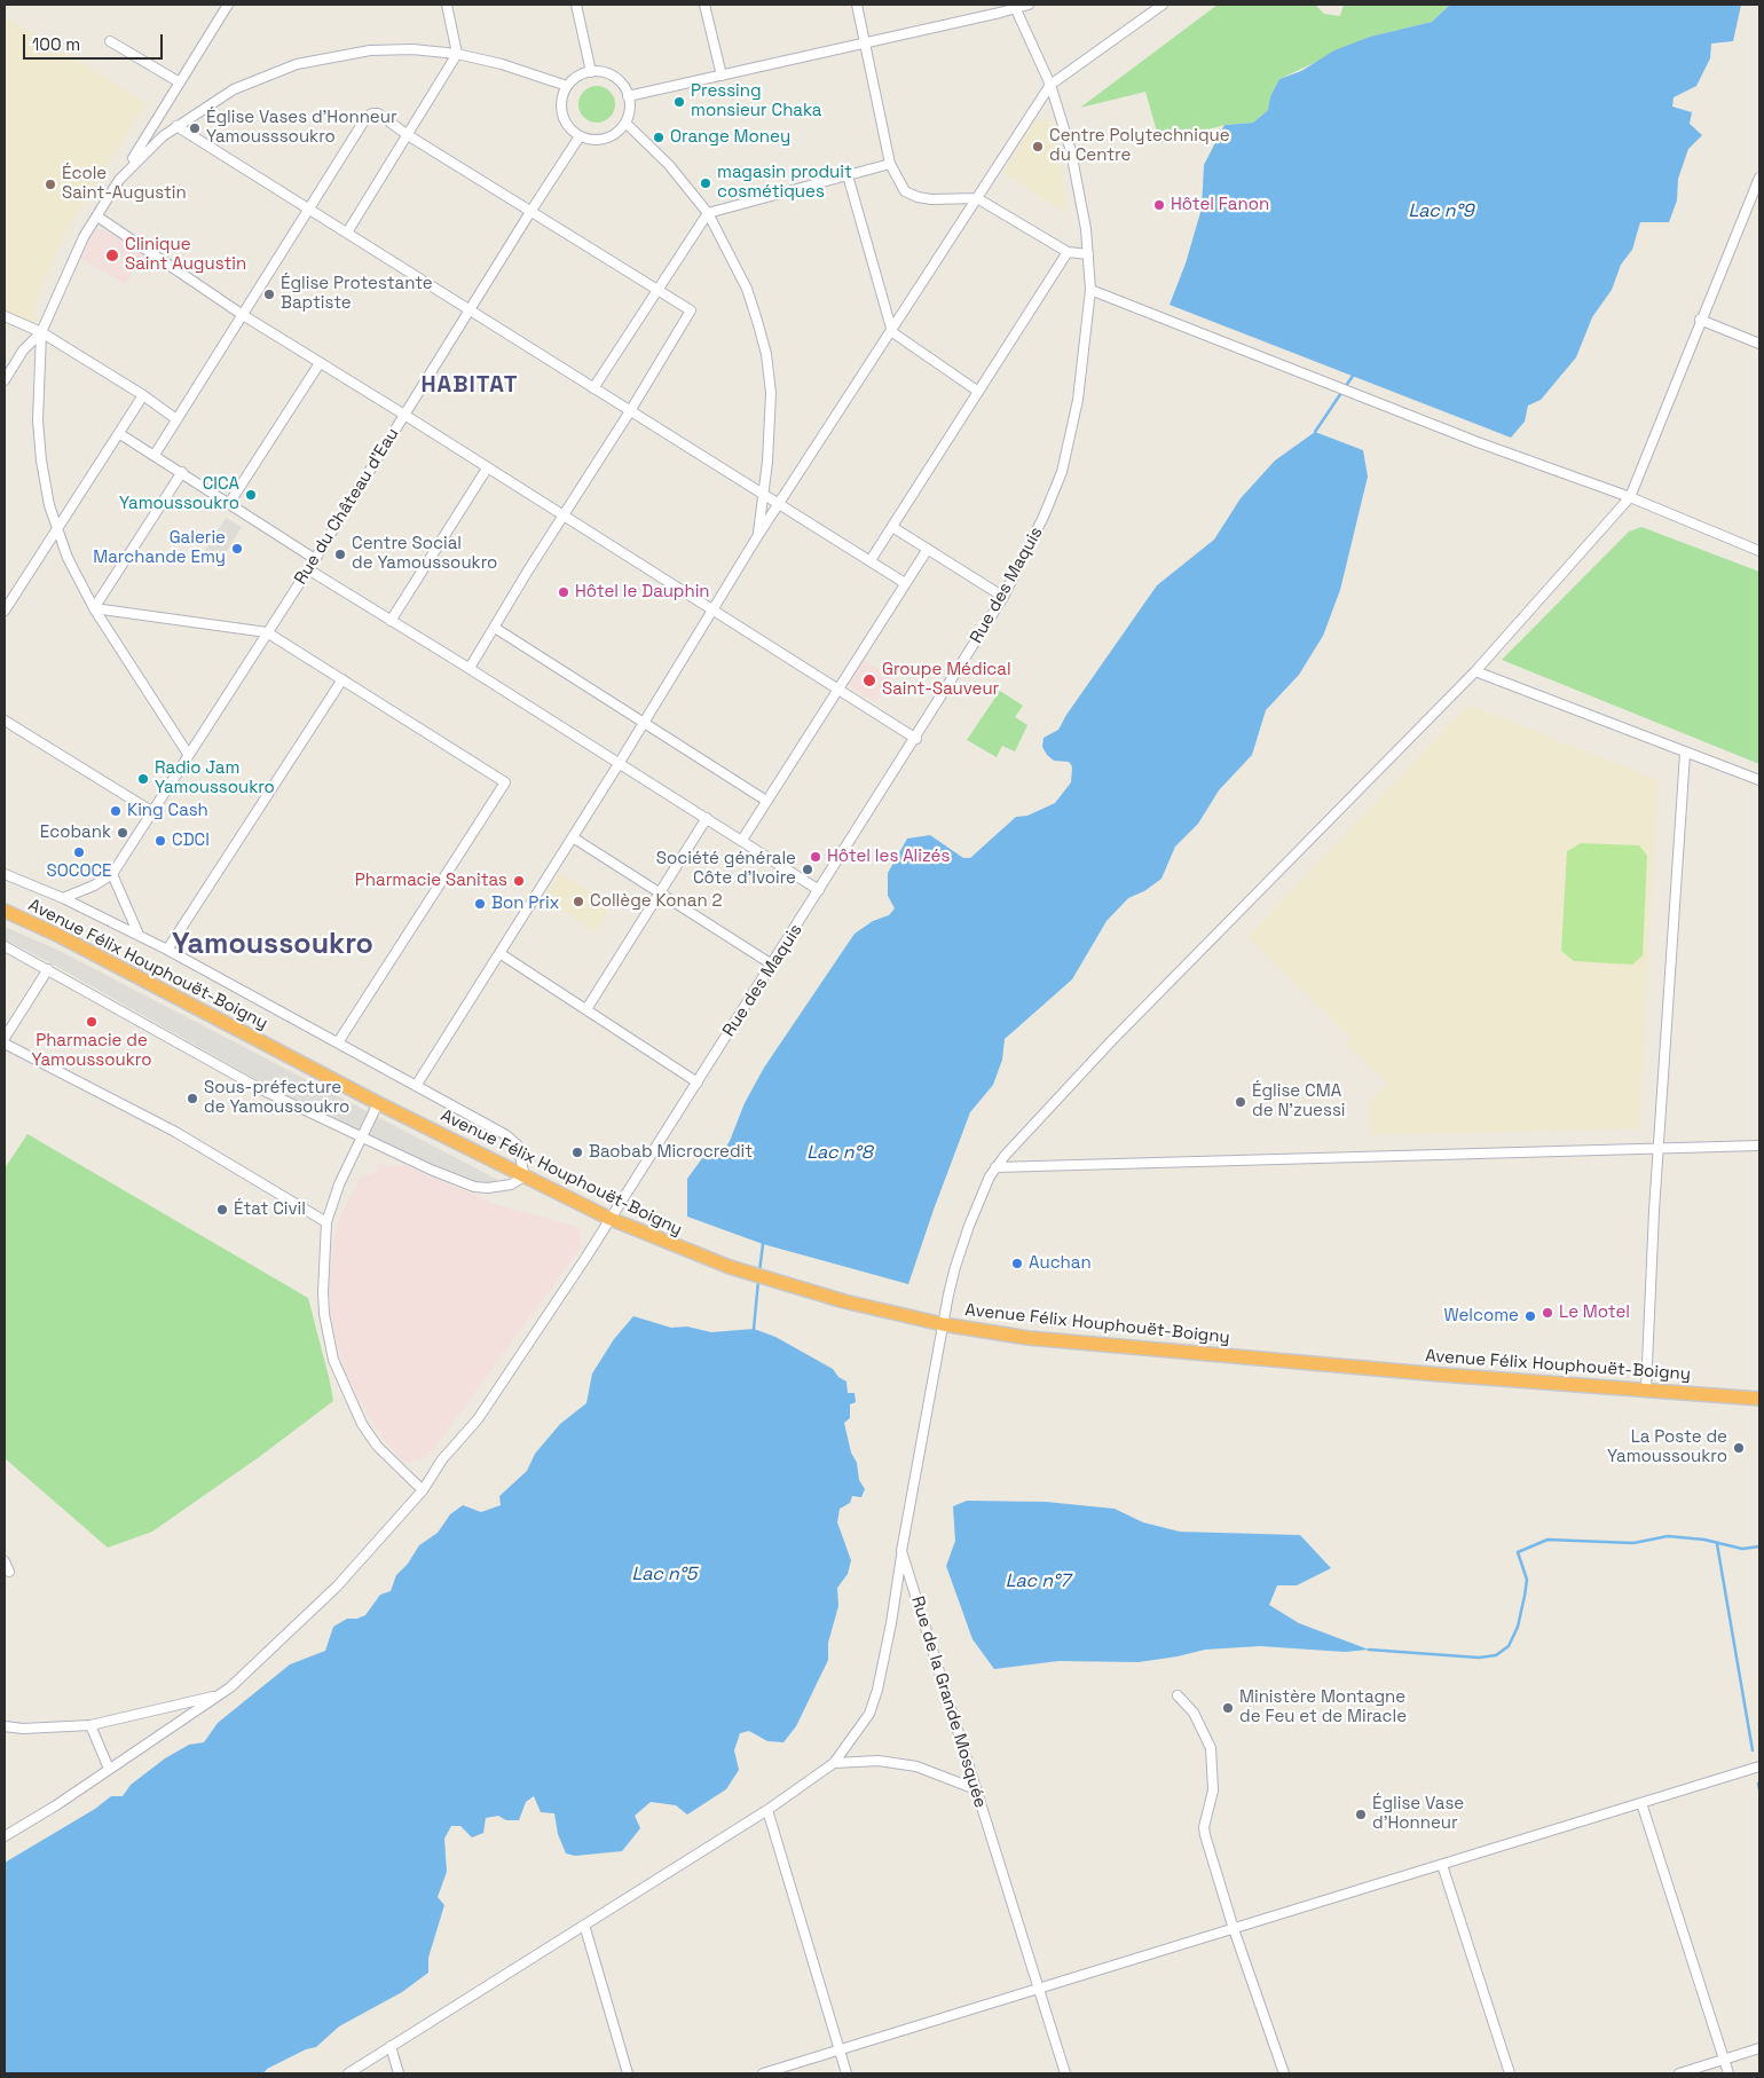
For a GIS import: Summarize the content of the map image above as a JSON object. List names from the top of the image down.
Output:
{
  "streets": {
    "highway": ["Avenue Félix Houphouët-Boigny"],
    "street": ["Rue du Château d'Eau", "Rue des Maquis", "Rue de la Grande Mosquée"]
  },
  "crossings": [
    ["Rue des Maquis", "Avenue Félix Houphouët-Boigny"],
    ["Avenue Félix Houphouët-Boigny", "Rue de la Grande Mosquée"]
  ],
  "districts": ["HABITAT", "Yamoussoukro"],
  "water": [
    "Lac n°9",
    "Lac n°8",
    "Lac n°5",
    "Lac n°7"
  ],
  "places": [
    "Pressing monsieur Chaka",
    "Église Vases d'Honneur Yamousssoukro",
    "Orange Money",
    "Centre Polytechnique du Centre",
    "magasin produit cosmétiques",
    "École Saint-Augustin",
    "Hôtel Fanon",
    "Clinique Saint Augustin",
    "Église Protestante Baptiste",
    "CICA Yamoussoukro",
    "Galerie Marchande Emy",
    "Centre Social de Yamoussoukro",
    "Hôtel le Dauphin",
    "Groupe Médical Saint-Sauveur",
    "Radio Jam Yamoussoukro",
    "King Cash",
    "Ecobank",
    "CDCI",
    "SOCOCE",
    "Hôtel les Alizés",
    "Société générale Côte d'Ivoire",
    "Pharmacie Sanitas",
    "Collège Konan 2",
    "Bon Prix",
    "Pharmacie de Yamoussoukro",
    "Sous-préfecture de Yamoussoukro",
    "Église CMA de N’zuessi",
    "Baobab Microcredit",
    "État Civil",
    "Auchan",
    "Le Motel",
    "Welcome",
    "La Poste de Yamoussoukro",
    "Ministère Montagne de Feu et de Miracle",
    "Église Vase d'Honneur"
  ],
  "scale_bar": "100 m"
}
